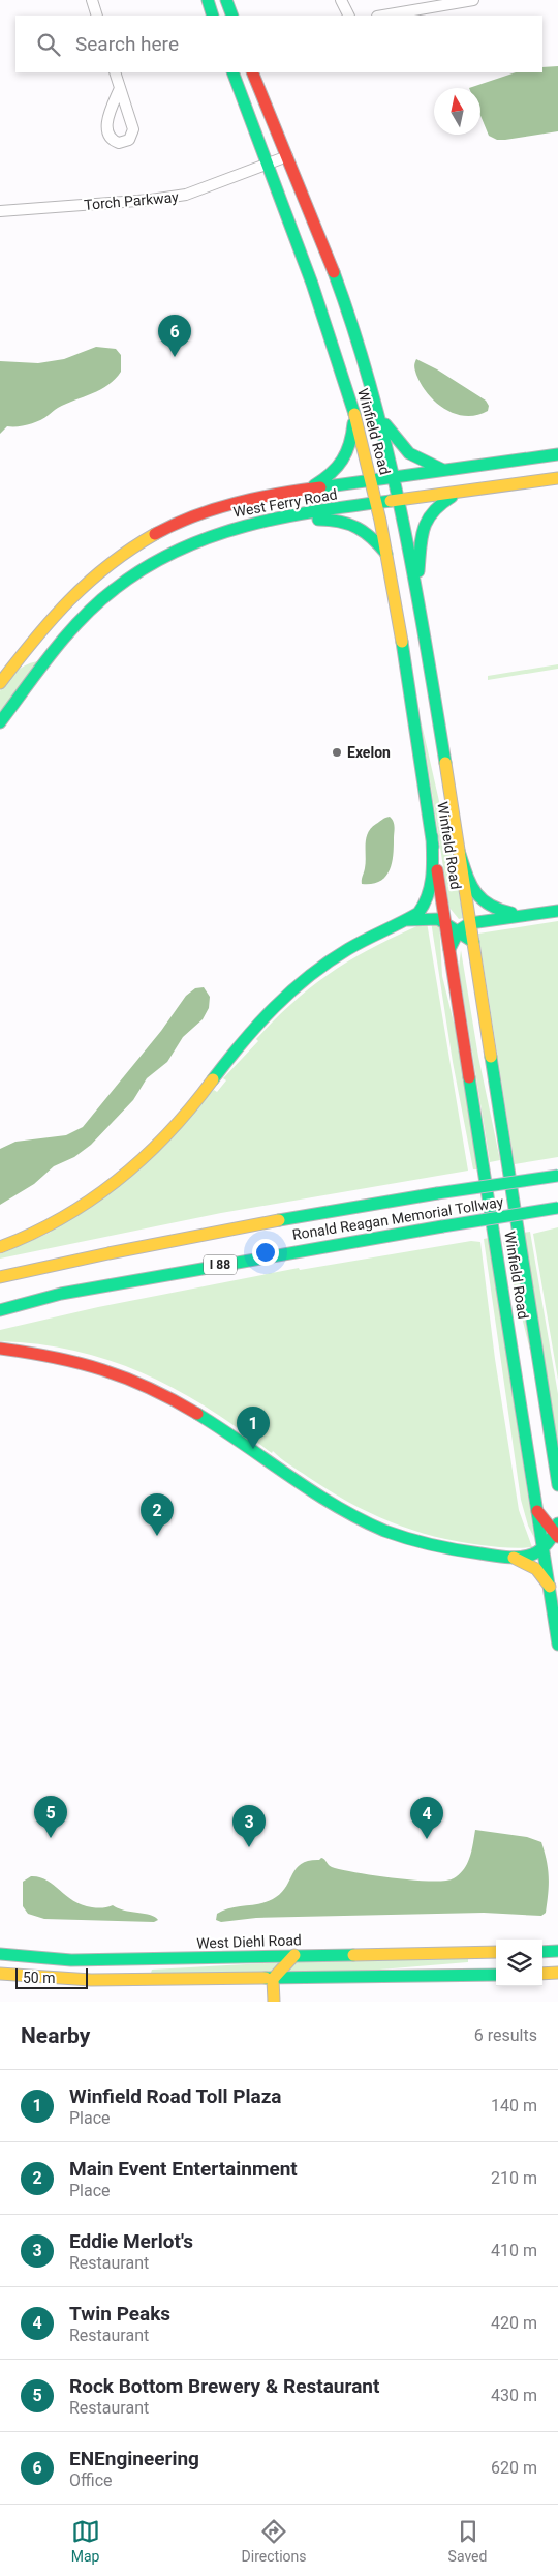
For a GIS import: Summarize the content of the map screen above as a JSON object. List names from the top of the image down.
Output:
{
  "streets": {
    "main road": [
      "Winfield Road",
      "West Ferry Road",
      "Ronald Reagan Memorial Tollway",
      "I 88",
      "West Diehl Road"
    ],
    "street": ["Torch Parkway"]
  },
  "crossings": [
    ["Torch Parkway", "Winfield Road"],
    ["Winfield Road", "West Ferry Road"]
  ],
  "places": ["Exelon"],
  "scale_bar": "50 m",
  "north": "top",
  "page": {
    "search": "Search here",
    "pins": [
      "6",
      "1",
      "2",
      "5",
      "4",
      "3"
    ],
    "scale": "50 m",
    "heading": ["Nearby", "6 results"],
    "list": [
      {
        "mark": "1",
        "name": "Winfield Road Toll Plaza",
        "note": "Place",
        "value": "140 m"
      },
      {
        "mark": "2",
        "name": "Main Event Entertainment",
        "note": "Place",
        "value": "210 m"
      },
      {
        "mark": "3",
        "name": "Eddie Merlot's",
        "note": "Restaurant",
        "value": "410 m"
      },
      {
        "mark": "4",
        "name": "Twin Peaks",
        "note": "Restaurant",
        "value": "420 m"
      },
      {
        "mark": "5",
        "name": "Rock Bottom Brewery & Restaurant",
        "note": "Restaurant",
        "value": "430 m"
      },
      {
        "mark": "6",
        "name": "ENEngineering",
        "note": "Office",
        "value": "620 m"
      }
    ],
    "nav": ["Map", "Directions", "Saved"]
  }
}
